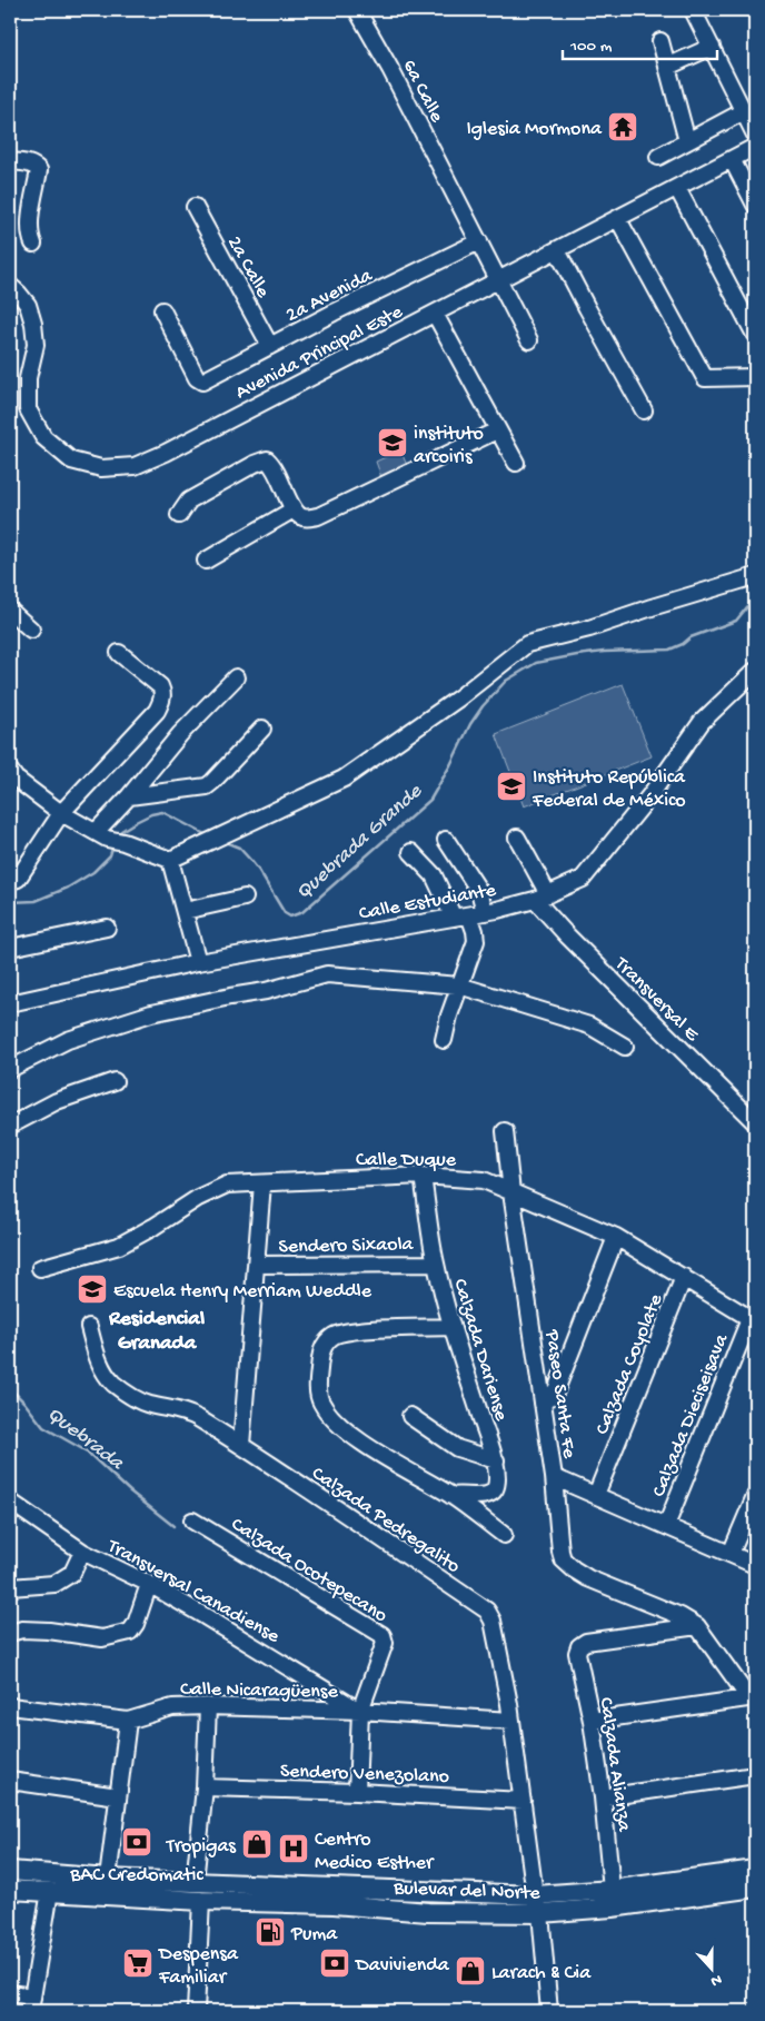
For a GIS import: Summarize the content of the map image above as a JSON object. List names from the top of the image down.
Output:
{
  "streets": {
    "main road": ["Bulevar del Norte"],
    "street": [
      "6a Calle",
      "2a Calle",
      "2a Avenida",
      "Avenida Principal Este",
      "Calle Estudiante",
      "Transversal E",
      "Calle Duque",
      "Sendero Sixaola",
      "Calzada Dariense",
      "Calzada Coyolate",
      "Paseo Santa Fe",
      "Calzada Dieciseisava",
      "Calzada Pedregalito",
      "Calzada Ocotepecano",
      "Transversal Canadiense",
      "Calle Nicaragüense",
      "Calzada Alianza",
      "Sendero Venezolano"
    ]
  },
  "crossings": [
    ["6a Calle", "2a Avenida"],
    ["6a Calle", "Avenida Principal Este"],
    ["2a Calle", "2a Avenida"],
    ["Calle Estudiante", "Transversal E"],
    ["Calle Duque", "Calzada Dariense"],
    ["Calle Duque", "Calzada Coyolate"],
    ["Calle Duque", "Paseo Santa Fe"],
    ["Calle Duque", "Calzada Dieciseisava"],
    ["Sendero Sixaola", "Calzada Dariense"],
    ["Calzada Coyolate", "Paseo Santa Fe"],
    ["Paseo Santa Fe", "Calzada Dieciseisava"],
    ["Calzada Pedregalito", "Calle Nicaragüense"],
    ["Calzada Pedregalito", "Sendero Venezolano"],
    ["Calzada Pedregalito", "Bulevar del Norte"],
    ["Calzada Ocotepecano", "Transversal Canadiense"],
    ["Calzada Ocotepecano", "Calle Nicaragüense"],
    ["Calzada Ocotepecano", "Sendero Venezolano"],
    ["Transversal Canadiense", "Calle Nicaragüense"],
    ["Calzada Alianza", "Bulevar del Norte"]
  ],
  "districts": ["Residencial Granada"],
  "water": ["Quebrada Grande", "Quebrada"],
  "places": {
    "temple": ["Iglesia Mormona"],
    "school or university": ["instituto arcoiris", "Instituto República Federal de México", "Escuela Henry Merriam Weddle"],
    "bank": ["BAC Credomatic", "Davivienda"],
    "shop": ["Tropigas", "Larach & Cia"],
    "hospital": ["Centro Medico Esther"],
    "fuel station": ["Puma"],
    "supermarket": ["Despensa Familiar"]
  },
  "scale_bar": "100 m",
  "north": "bottom"
}
